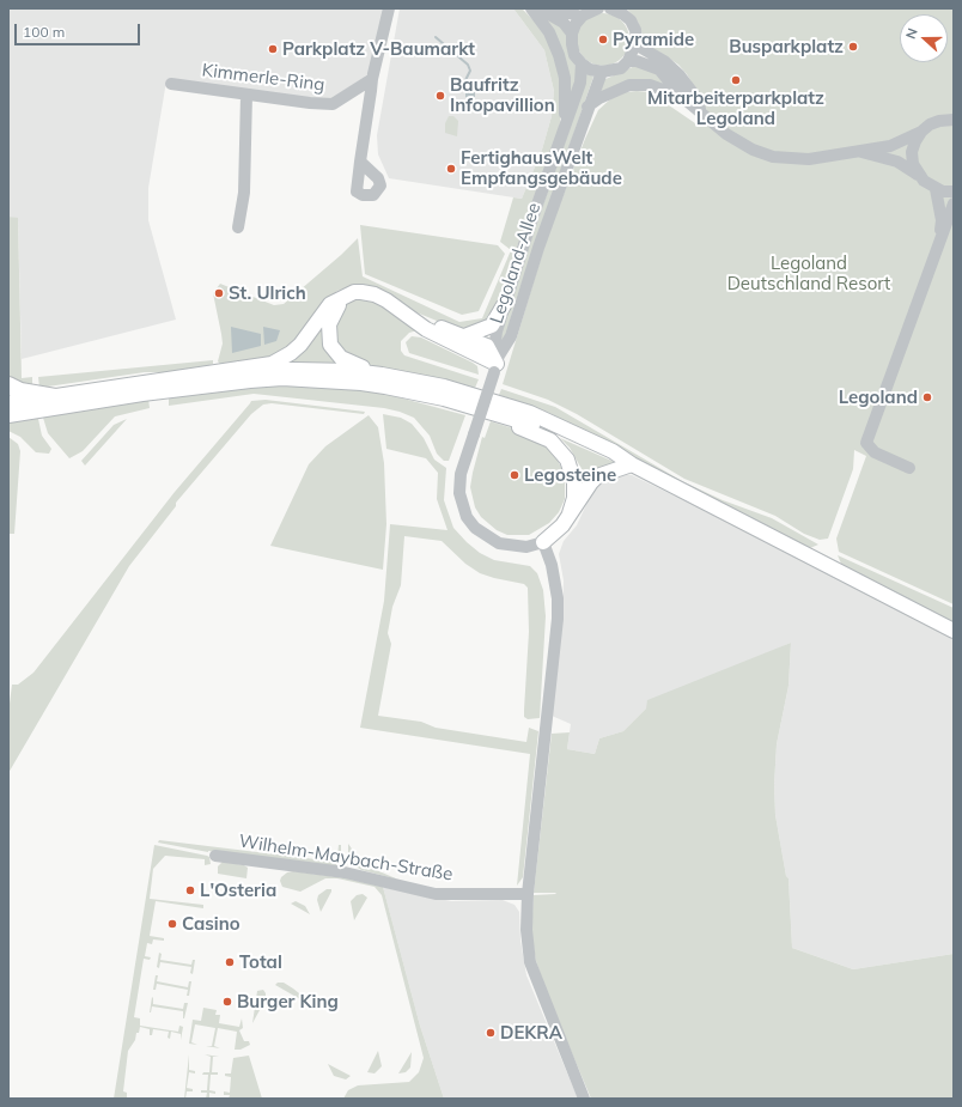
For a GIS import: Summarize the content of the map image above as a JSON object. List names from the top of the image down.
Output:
{
  "streets": {
    "street": ["Kimmerle-Ring", "Legoland-Allee", "Wilhelm-Maybach-Straße"]
  },
  "parks": ["Legoland Deutschland Resort"],
  "places": [
    "Pyramide",
    "Busparkplatz",
    "Parkplatz V-Baumarkt",
    "Mitarbeiterparkplatz Legoland",
    "Baufritz Infopavillion",
    "FertighausWelt Empfangsgebäude",
    "St. Ulrich",
    "Legoland",
    "Legosteine",
    "L'Osteria",
    "Casino",
    "Total",
    "Burger King",
    "DEKRA"
  ],
  "scale_bar": "100 m",
  "north": "left"
}
